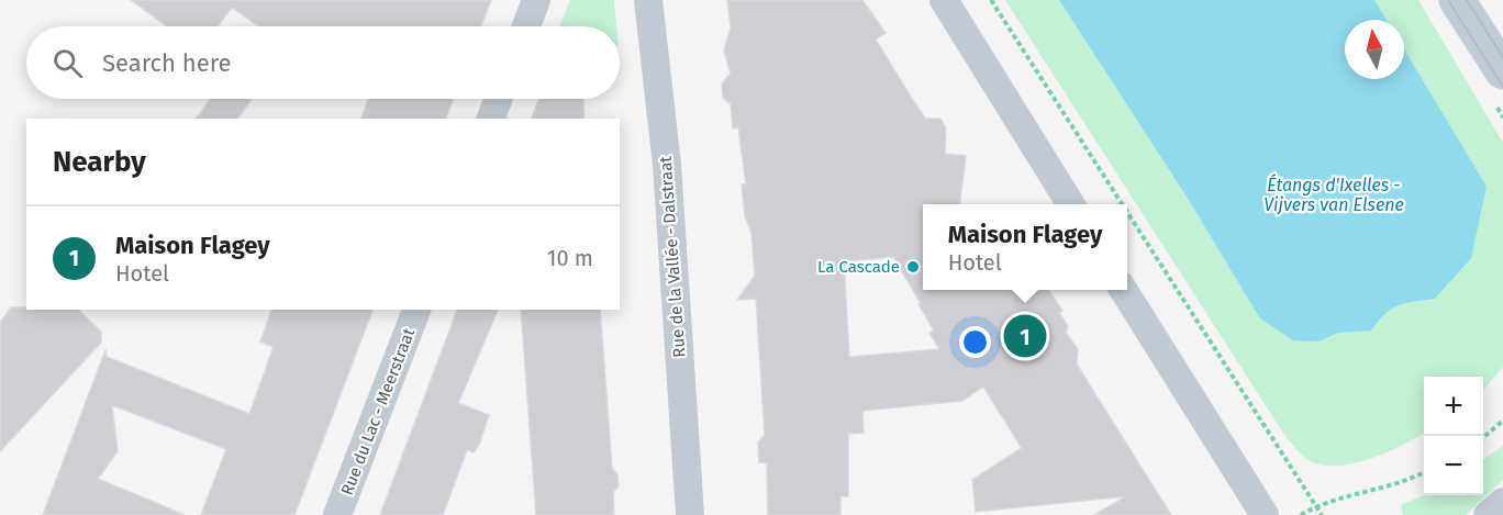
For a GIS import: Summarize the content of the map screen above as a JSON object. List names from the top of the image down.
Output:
{
  "streets": {
    "street": ["Rue de la Vallée - Dalstraat", "Rue du Lac - Meerstraat"]
  },
  "water": ["Étangs d'Ixelles - Vijvers van Elsene"],
  "places": ["La Cascade"],
  "north": "top",
  "page": {
    "search": "Search here",
    "heading": "Nearby",
    "popup": ["Maison Flagey", "Hotel"],
    "list": [
      {
        "mark": "1",
        "name": "Maison Flagey",
        "note": "Hotel",
        "value": "10 m"
      }
    ],
    "pins": "1",
    "map_buttons": ["+", "−"]
  }
}
